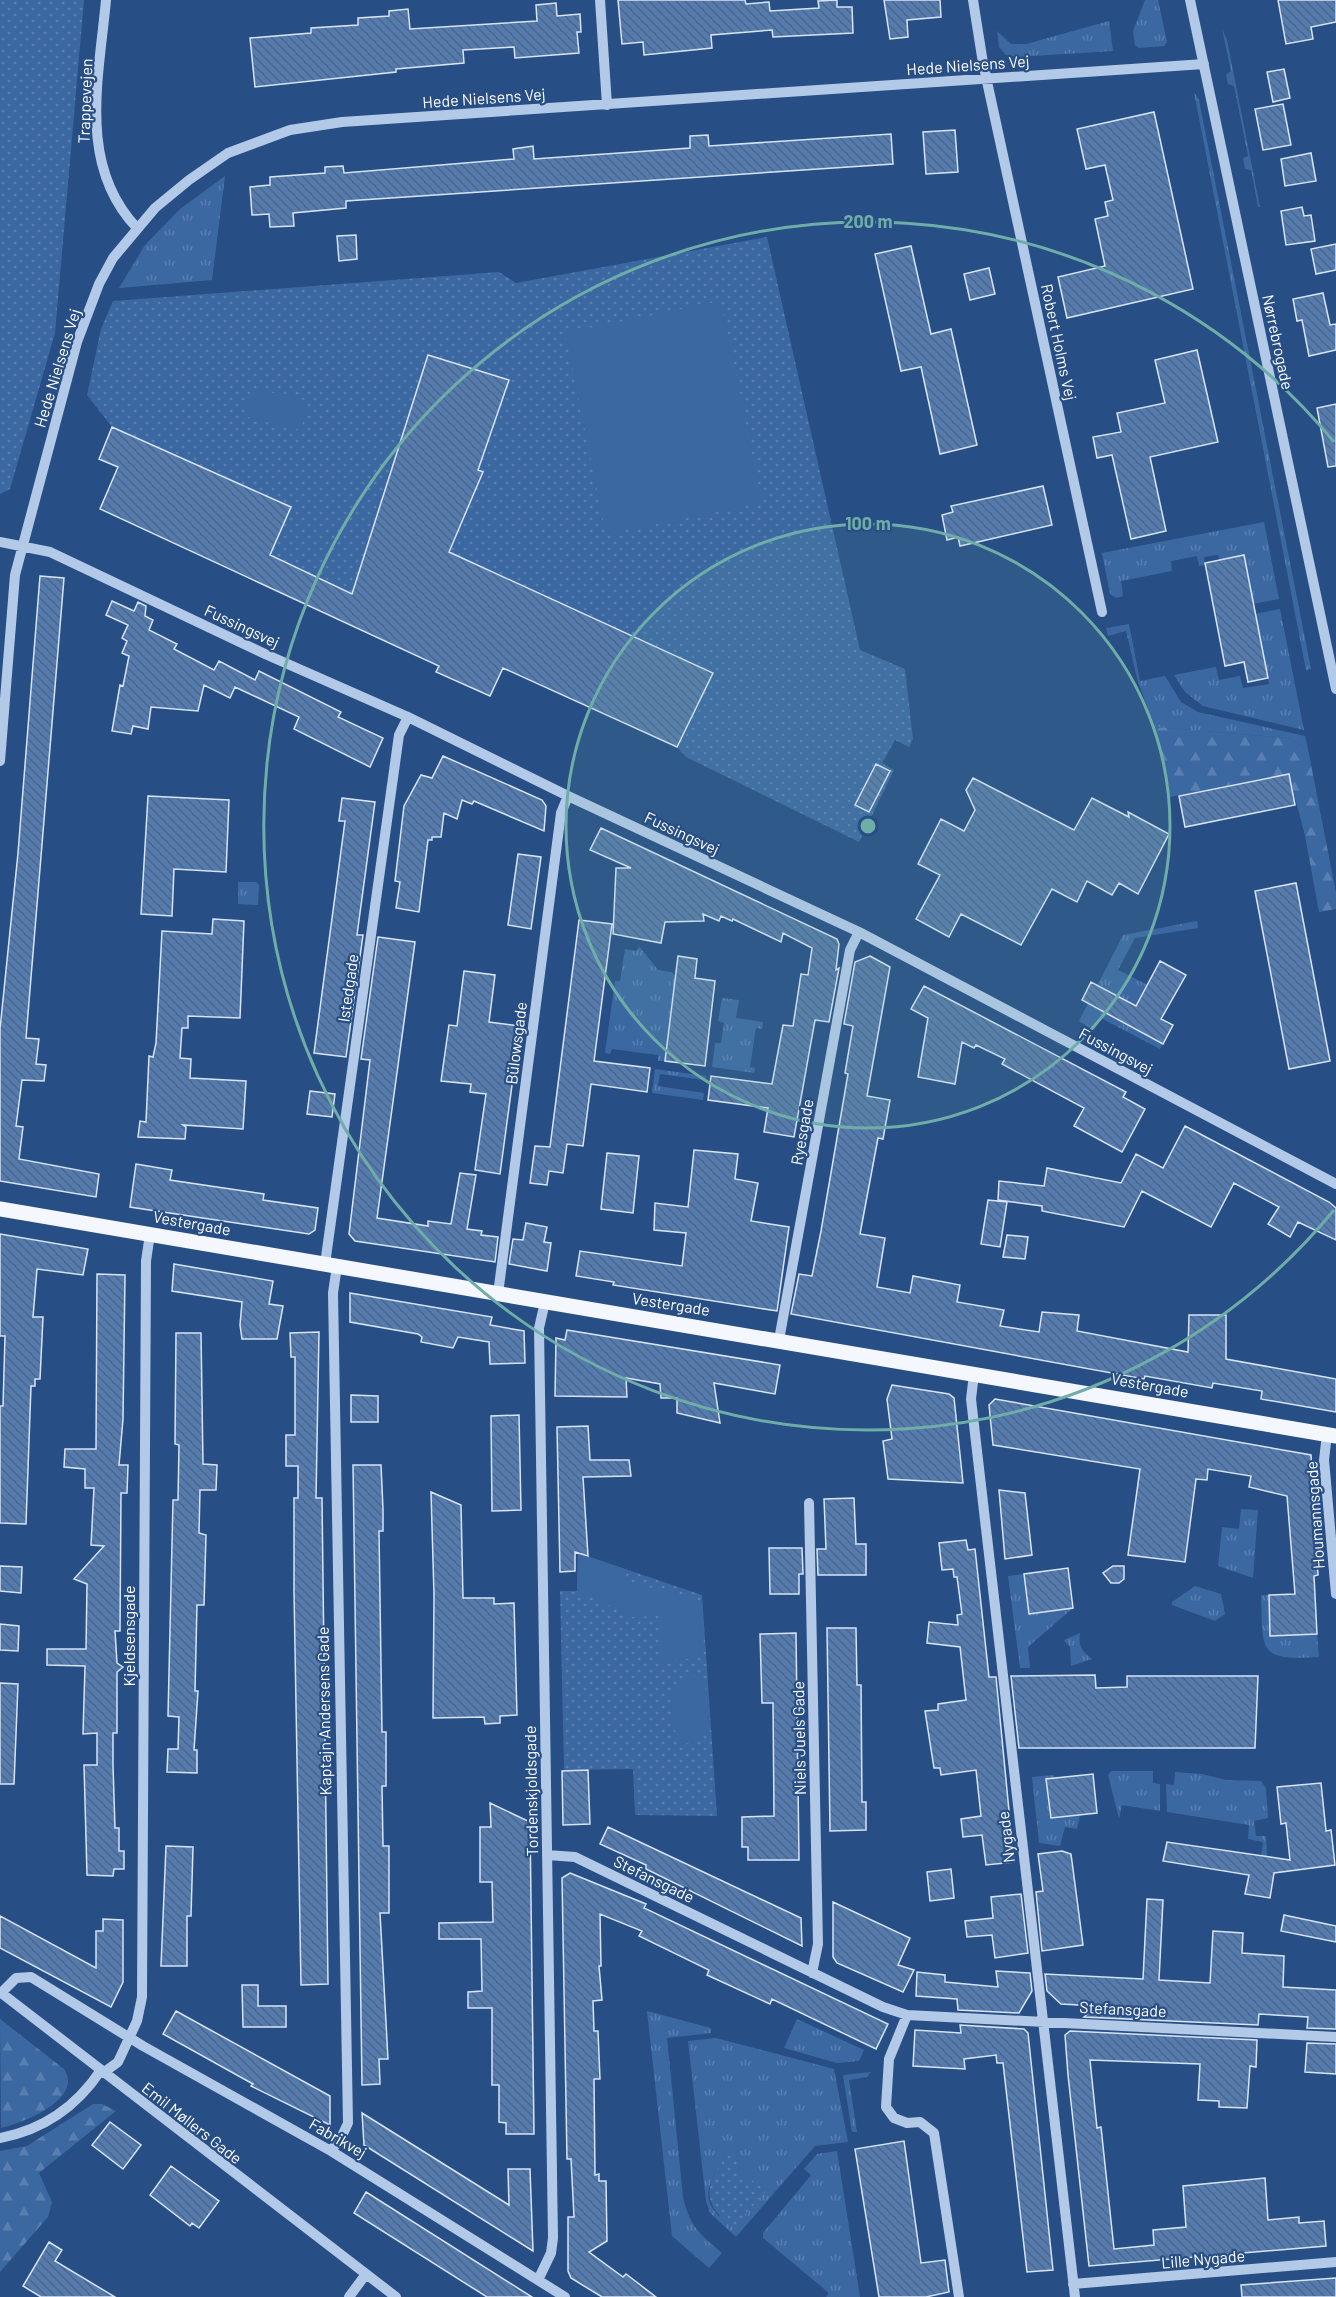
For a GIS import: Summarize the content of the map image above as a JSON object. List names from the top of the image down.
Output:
{
  "streets": {
    "main road": ["Vestergade"],
    "street": [
      "Hede Nielsens Vej",
      "Trappevejen",
      "Robert Holms Vej",
      "Nørrebrogade",
      "Fussingsvej",
      "Istedgade",
      "Bülowsgade",
      "Ryesgade",
      "Houmannsgade",
      "Kjeldsensgade",
      "Kaptajn Andersens Gade",
      "Niels Juels Gade",
      "Tordenskjoldsgade",
      "Nygade",
      "Stefansgade",
      "Emil Møllers Gade",
      "Fabrikvej",
      "Lille Nygade"
    ]
  },
  "crossings": [
    ["Hede Nielsens Vej", "Trappevejen"],
    ["Hede Nielsens Vej", "Robert Holms Vej"],
    ["Hede Nielsens Vej", "Nørrebrogade"],
    ["Hede Nielsens Vej", "Fussingsvej"],
    ["Fussingsvej", "Istedgade"],
    ["Fussingsvej", "Bülowsgade"],
    ["Fussingsvej", "Ryesgade"],
    ["Istedgade", "Vestergade"],
    ["Istedgade", "Kaptajn Andersens Gade"],
    ["Bülowsgade", "Vestergade"],
    ["Ryesgade", "Vestergade"],
    ["Vestergade", "Houmannsgade"],
    ["Vestergade", "Kjeldsensgade"],
    ["Vestergade", "Kaptajn Andersens Gade"],
    ["Vestergade", "Tordenskjoldsgade"],
    ["Vestergade", "Nygade"],
    ["Kjeldsensgade", "Emil Møllers Gade"],
    ["Kjeldsensgade", "Fabrikvej"],
    ["Kaptajn Andersens Gade", "Fabrikvej"],
    ["Niels Juels Gade", "Stefansgade"],
    ["Tordenskjoldsgade", "Stefansgade"],
    ["Tordenskjoldsgade", "Fabrikvej"],
    ["Nygade", "Stefansgade"],
    ["Nygade", "Lille Nygade"],
    ["Emil Møllers Gade", "Fabrikvej"]
  ],
  "rings": ["200 m", "100 m"]
}
